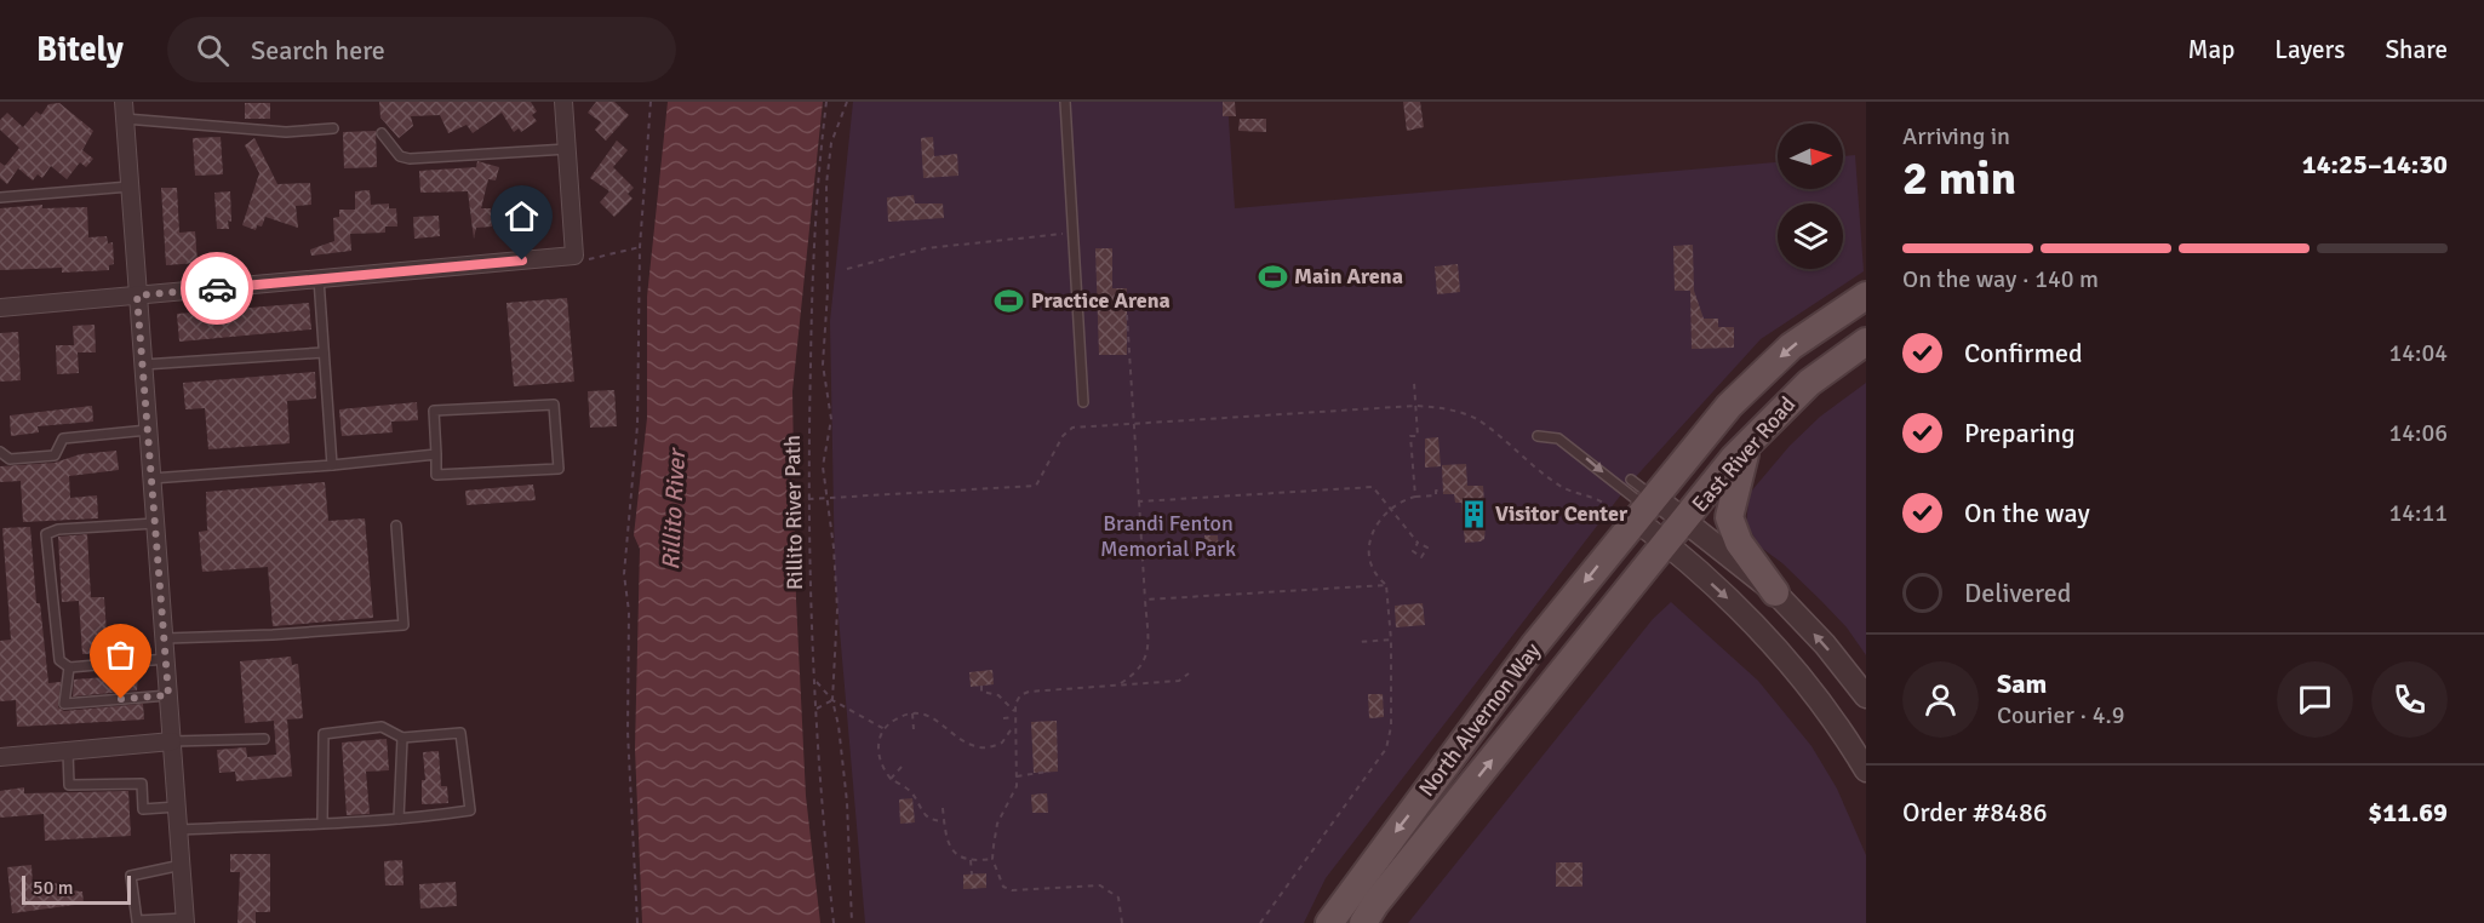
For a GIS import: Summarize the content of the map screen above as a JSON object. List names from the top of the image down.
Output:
{
  "streets": {
    "main road": ["East River Road", "North Alvernon Way"],
    "path": ["Rillito River Path"]
  },
  "crossings": [
    ["East River Road", "North Alvernon Way"]
  ],
  "water": ["Rillito River"],
  "parks": ["Brandi Fenton Memorial Park"],
  "places": {
    "sports": ["Main Arena", "Practice Arena"],
    "building": ["Visitor Center"]
  },
  "scale_bar": "50 m",
  "north": "right",
  "page": {
    "header": "Bitely",
    "search": "Search here",
    "nav": ["Map", "Layers", "Share"],
    "heading": ["2 min", "Arriving in", "14:25–14:30"],
    "panel": [
      "Sam",
      "Courier · 4.9",
      "Order #8486",
      "$11.69"
    ],
    "bar": "On the way · 140 m",
    "list": [
      ["Confirmed", "14:04"],
      ["Preparing", "14:06"],
      ["On the way", "14:11"],
      "Delivered"
    ],
    "scale": "50 m"
  }
}
